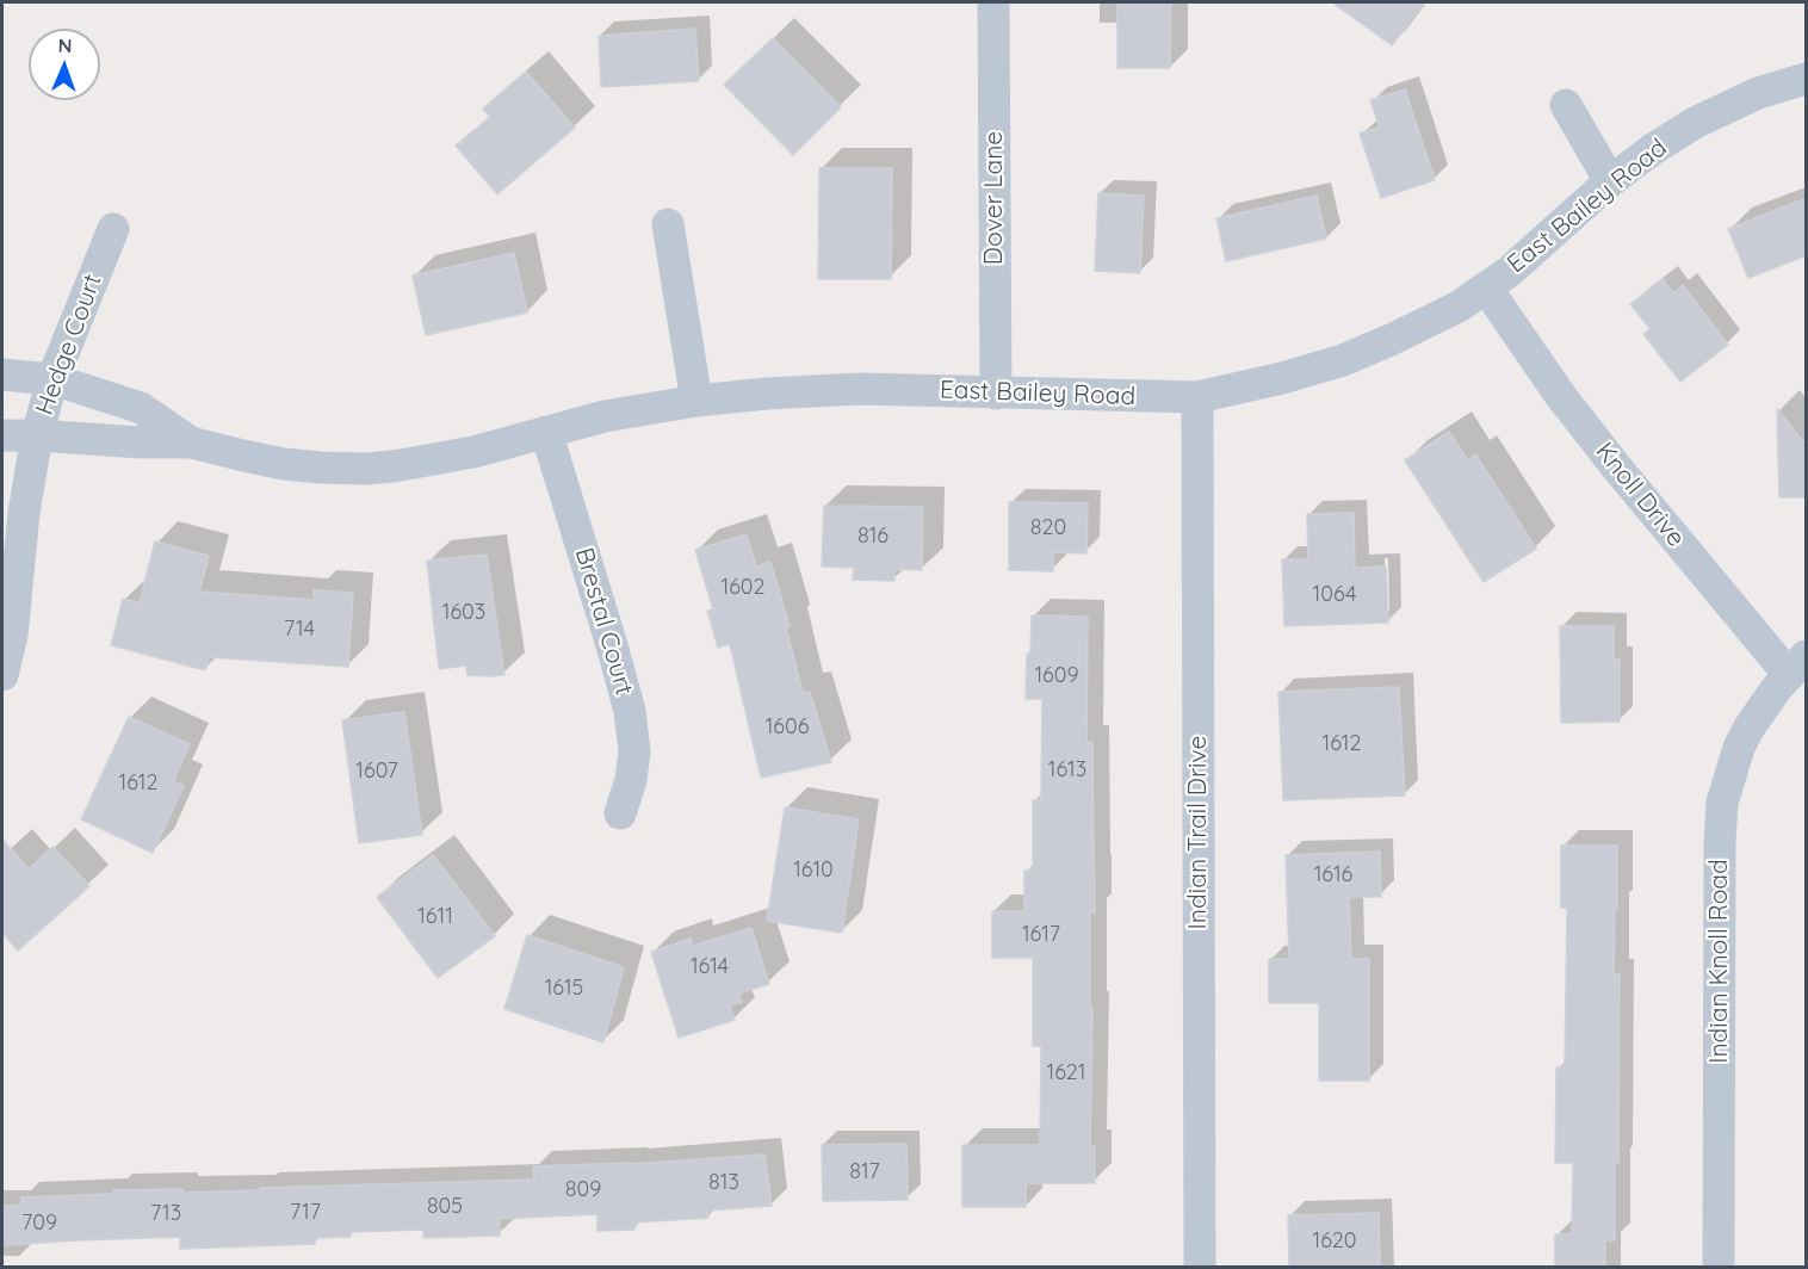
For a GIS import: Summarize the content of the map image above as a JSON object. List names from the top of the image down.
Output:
{
  "streets": {
    "street": [
      "Dover Lane",
      "East Bailey Road",
      "Hedge Court",
      "Knoll Drive",
      "Brestal Court",
      "Indian Trail Drive",
      "Indian Knoll Road"
    ]
  },
  "crossings": [
    ["Dover Lane", "East Bailey Road"],
    ["East Bailey Road", "Hedge Court"],
    ["East Bailey Road", "Knoll Drive"],
    ["East Bailey Road", "Brestal Court"],
    ["East Bailey Road", "Indian Trail Drive"],
    ["Knoll Drive", "Indian Knoll Road"]
  ],
  "house_numbers": [
    "820",
    "816",
    "1602",
    "1064",
    "1603",
    "714",
    "1609",
    "1606",
    "1612",
    "1613",
    "1607",
    "1612",
    "1610",
    "1616",
    "1611",
    "1617",
    "1614",
    "1615",
    "1621",
    "817",
    "813",
    "809",
    "805",
    "717",
    "713",
    "709",
    "1620"
  ],
  "north": "top"
}
